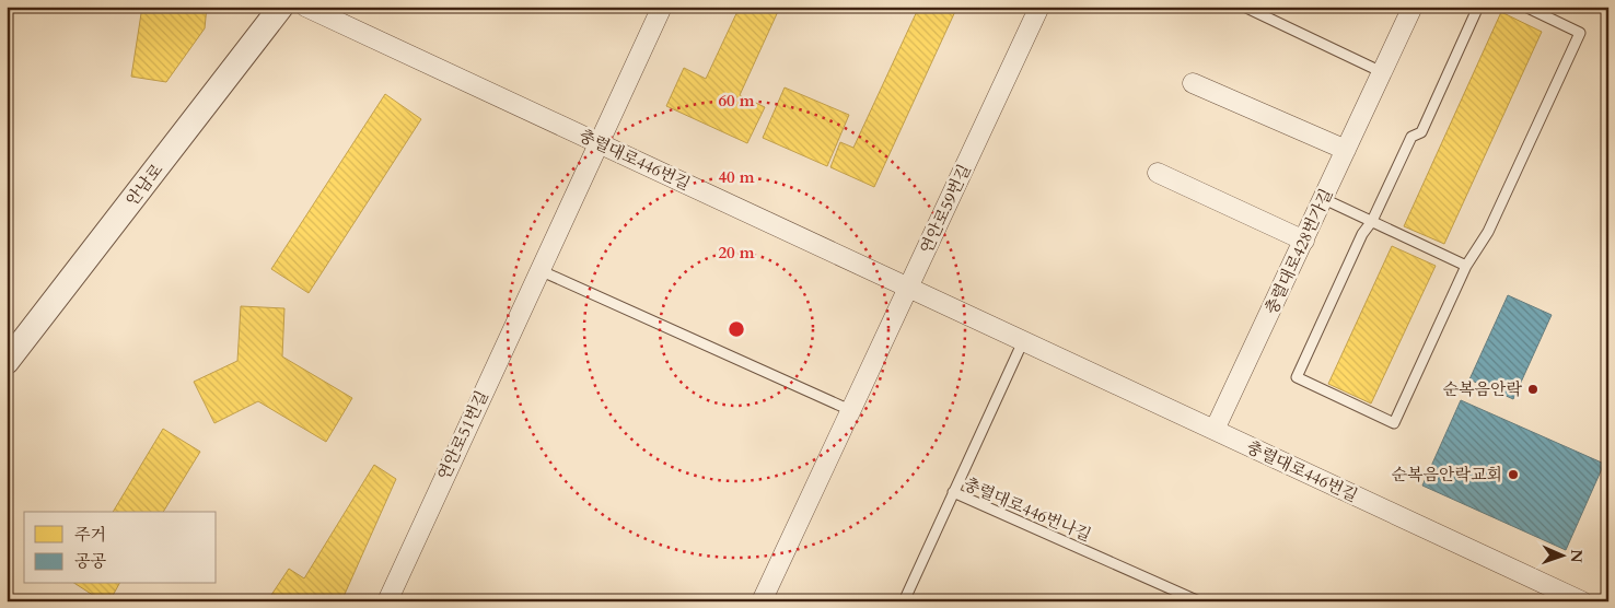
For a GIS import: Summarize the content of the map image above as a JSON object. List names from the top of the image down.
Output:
{
  "streets": {
    "street": [
      "충렬대로446번길",
      "안남로",
      "연안로59번길",
      "충렬대로428번가길",
      "연안로51번길"
    ],
    "lane": ["충렬대로446번나길"]
  },
  "crossings": [
    ["충렬대로446번길", "연안로59번길"],
    ["충렬대로446번길", "충렬대로428번가길"],
    ["충렬대로446번길", "연안로51번길"]
  ],
  "places": ["순복음안락", "순복음안락교회"],
  "legend": ["주거", "공공"],
  "north": "right",
  "rings": ["60 m", "40 m", "20 m"]
}
